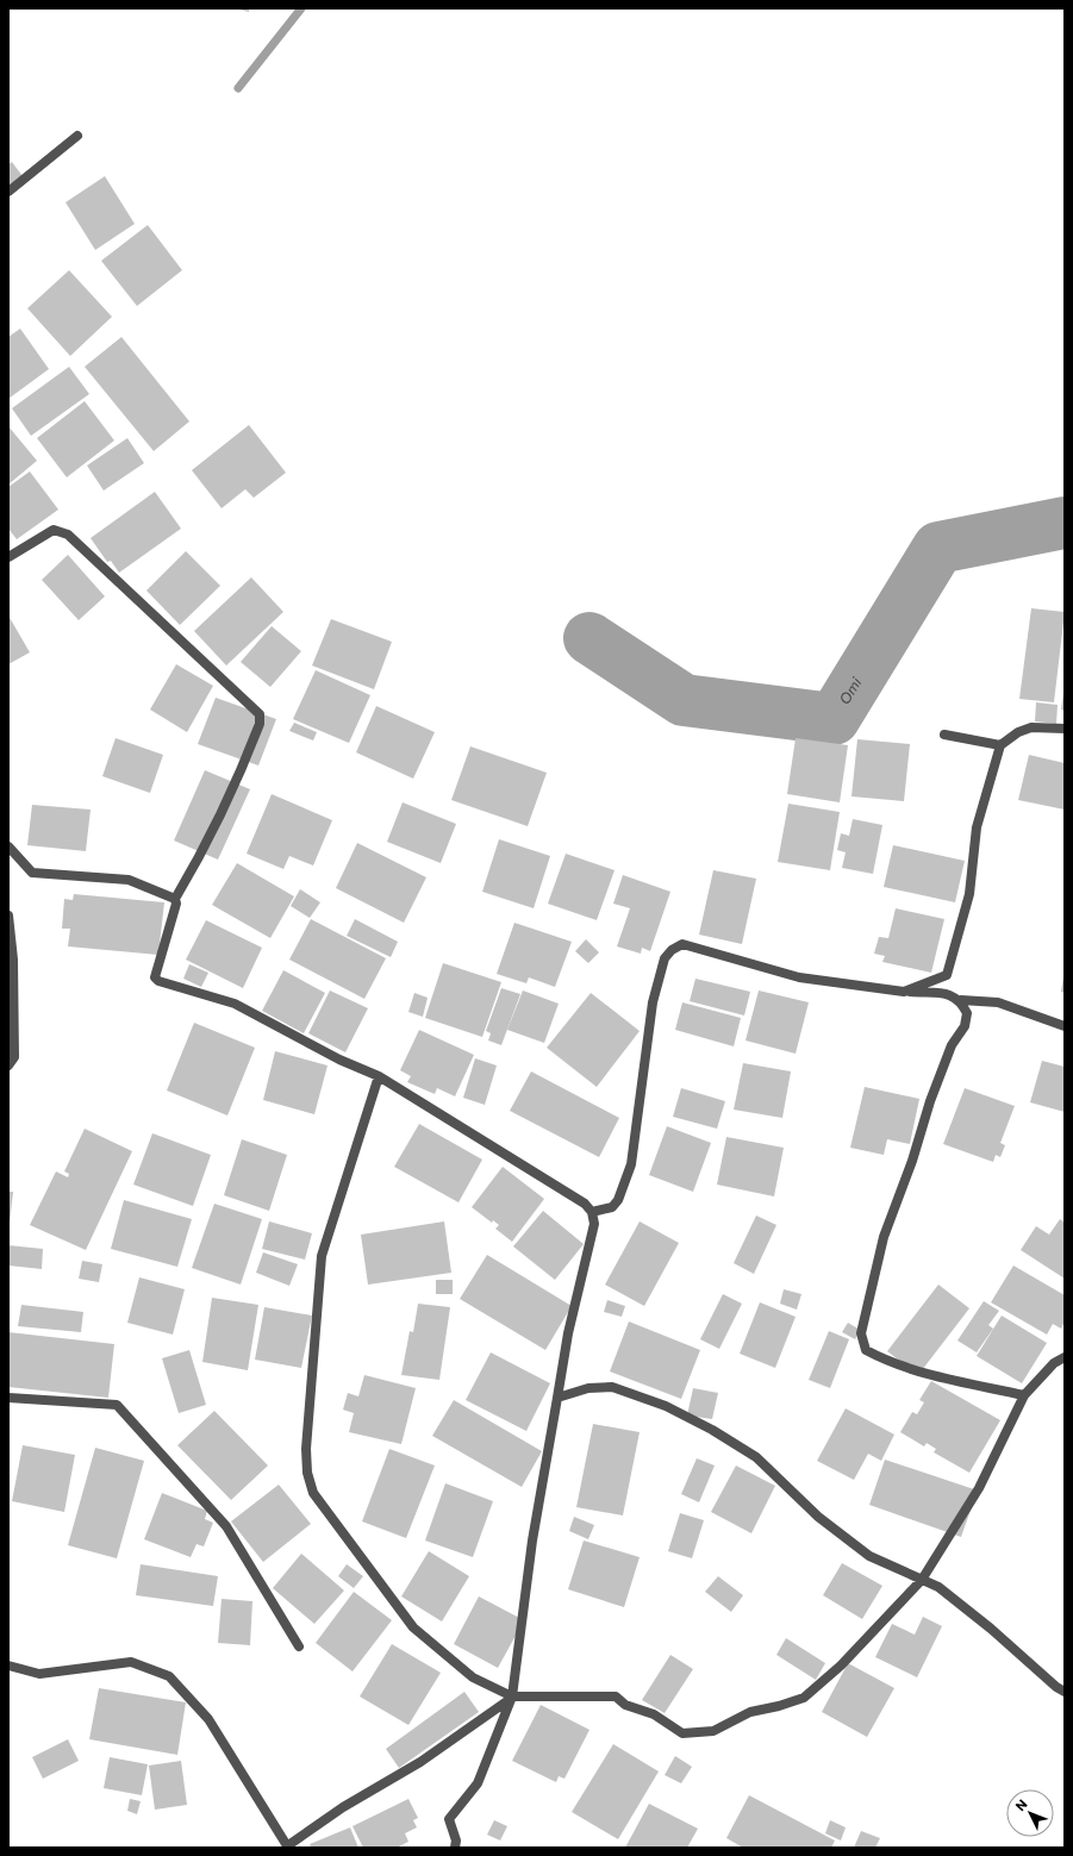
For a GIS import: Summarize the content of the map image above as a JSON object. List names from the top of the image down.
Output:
{
  "water": ["Omi"],
  "north": "top left"
}
